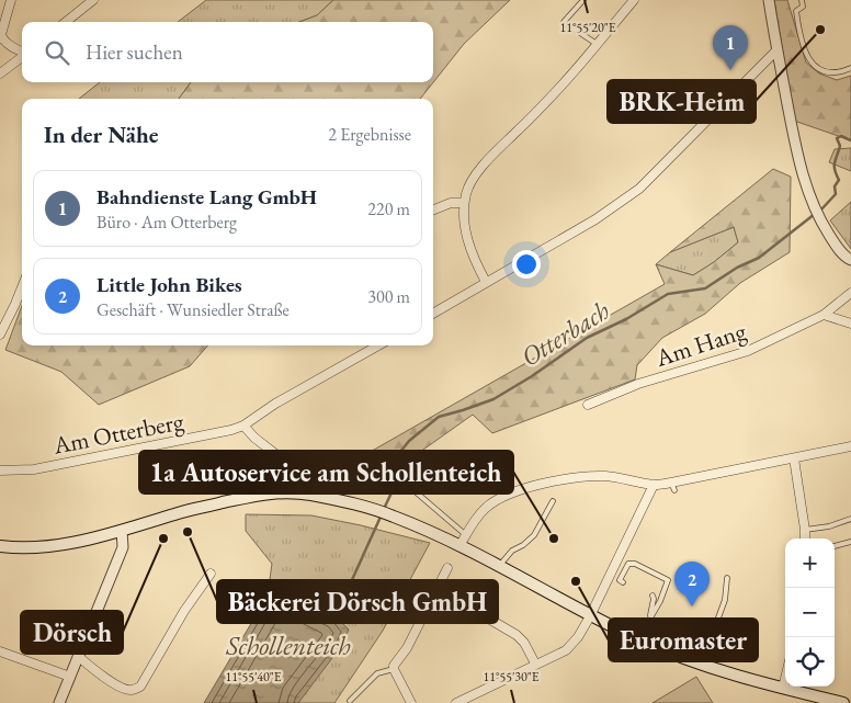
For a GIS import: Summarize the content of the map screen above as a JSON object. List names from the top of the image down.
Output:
{
  "streets": {
    "street": ["Am Hang", "Am Otterberg"]
  },
  "water": ["Otterbach", "Schollenteich"],
  "places": [
    "BRK-Heim",
    "Bäckerei Dörsch GmbH",
    "Dörsch",
    "1a Autoservice am Schollenteich",
    "Euromaster"
  ],
  "page": {
    "search": "Hier suchen",
    "pins": ["1", "2"],
    "heading": ["In der Nähe", "2 Ergebnisse"],
    "list": [
      {
        "mark": "1",
        "name": "Bahndienste Lang GmbH",
        "note": "Büro · Am Otterberg",
        "value": "220 m"
      },
      {
        "mark": "2",
        "name": "Little John Bikes",
        "note": "Geschäft · Wunsiedler Straße",
        "value": "300 m"
      }
    ],
    "map_buttons": ["+", "−"]
  },
  "coordinates": ["11°55'20\"E", "11°55'40\"E", "11°55'30\"E"]
}
